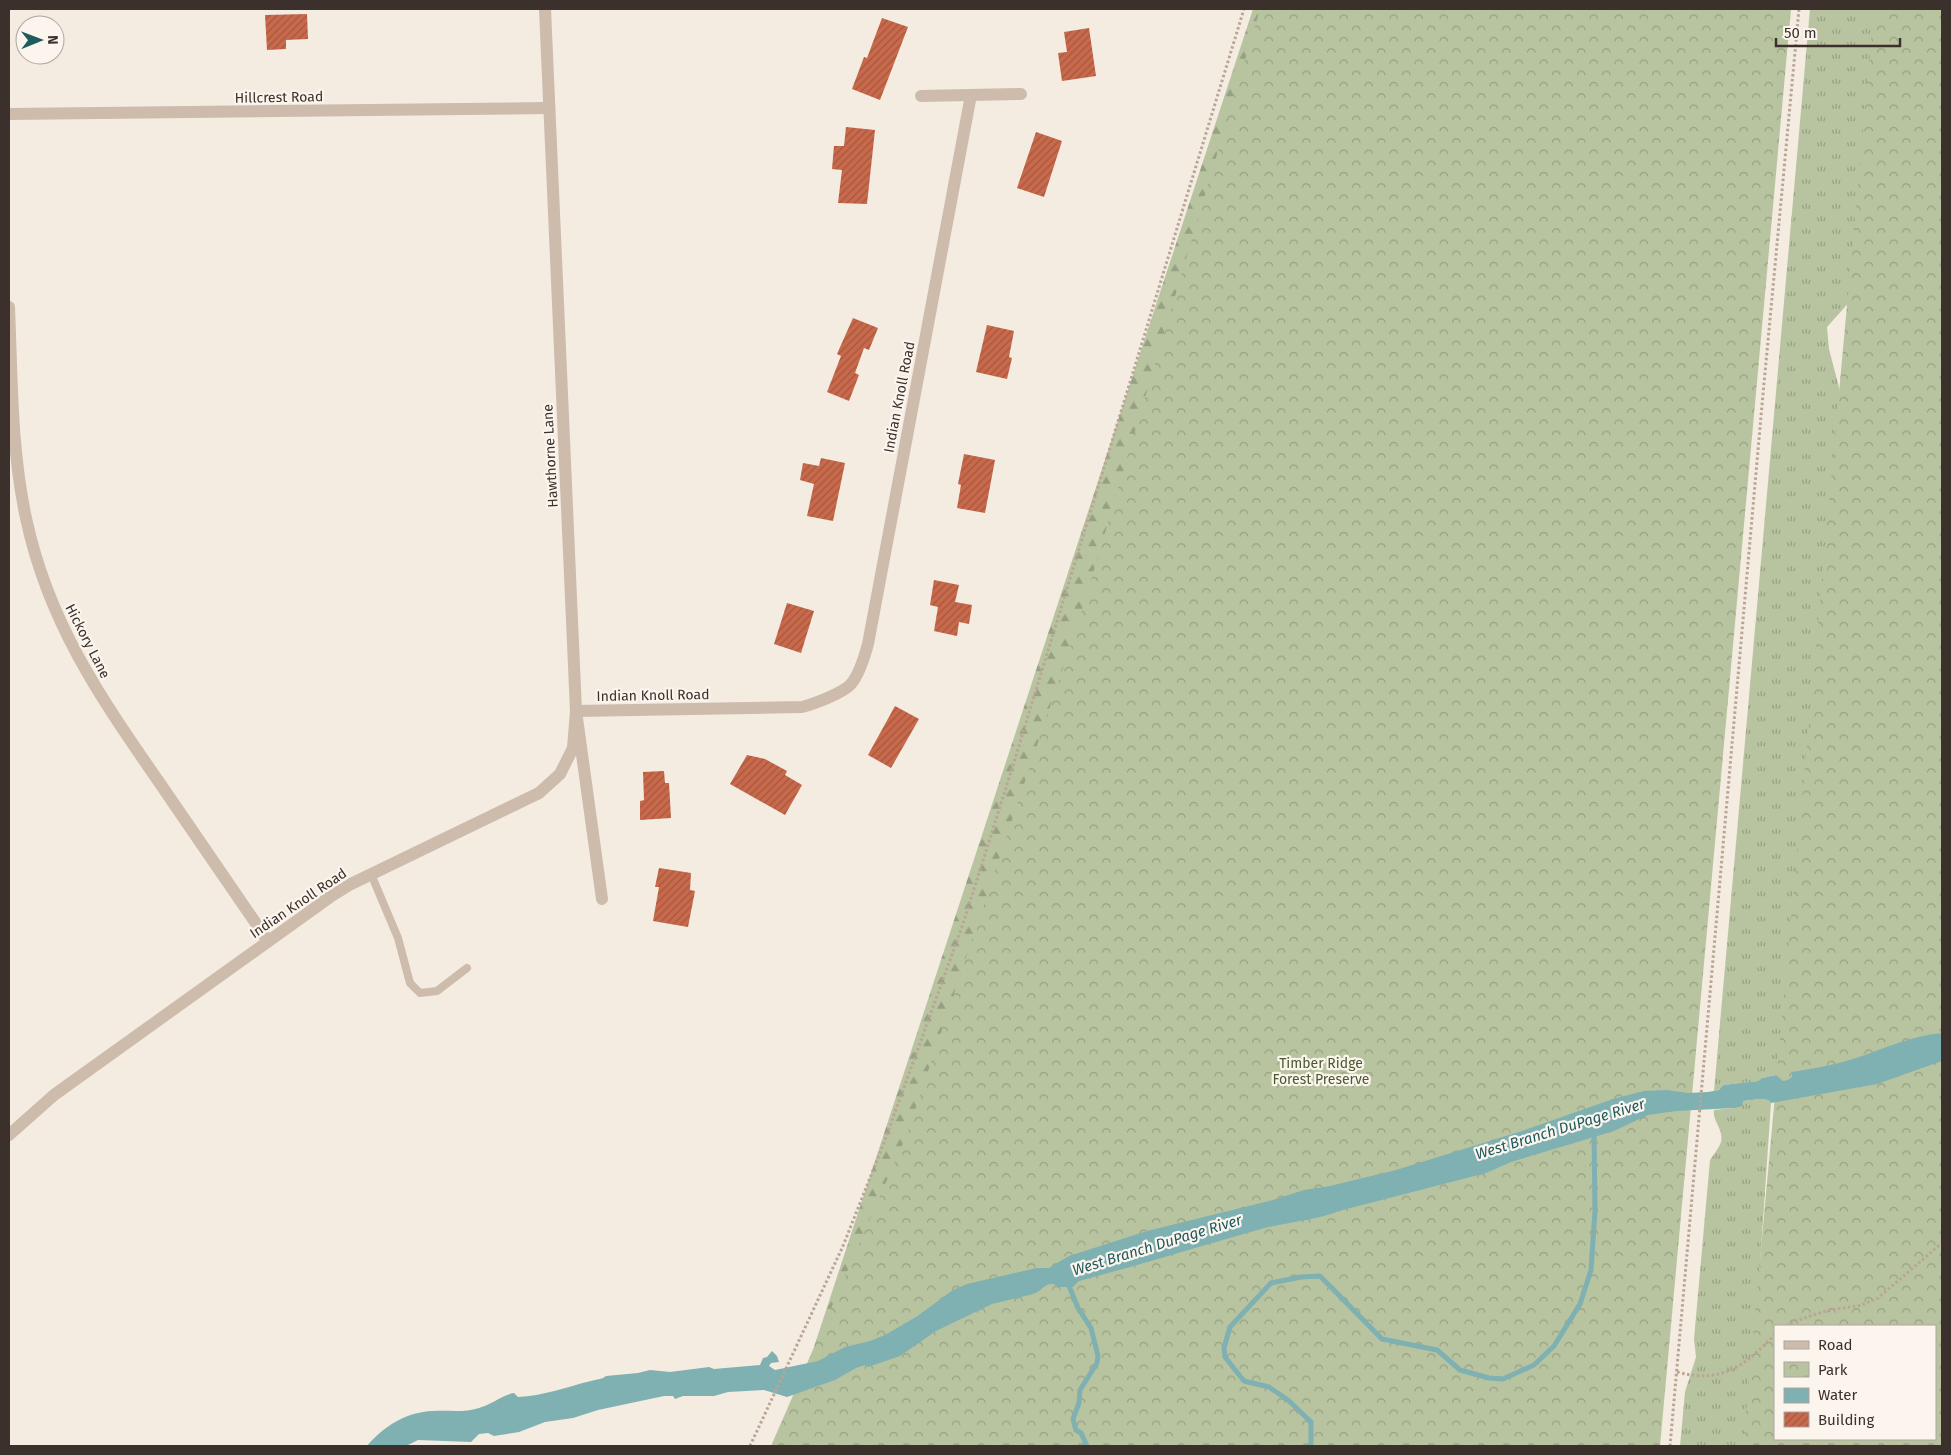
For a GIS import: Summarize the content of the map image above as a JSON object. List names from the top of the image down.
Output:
{
  "streets": {
    "street": [
      "Hillcrest Road",
      "Indian Knoll Road",
      "Hawthorne Lane",
      "Hickory Lane"
    ]
  },
  "crossings": [
    ["Hillcrest Road", "Hawthorne Lane"],
    ["Indian Knoll Road", "Hawthorne Lane"],
    ["Indian Knoll Road", "Hickory Lane"]
  ],
  "water": ["West Branch DuPage River"],
  "parks": ["Timber Ridge Forest Preserve"],
  "legend": [
    "Road",
    "Park",
    "Water",
    "Building"
  ],
  "scale_bar": "50 m",
  "north": "right"
}
